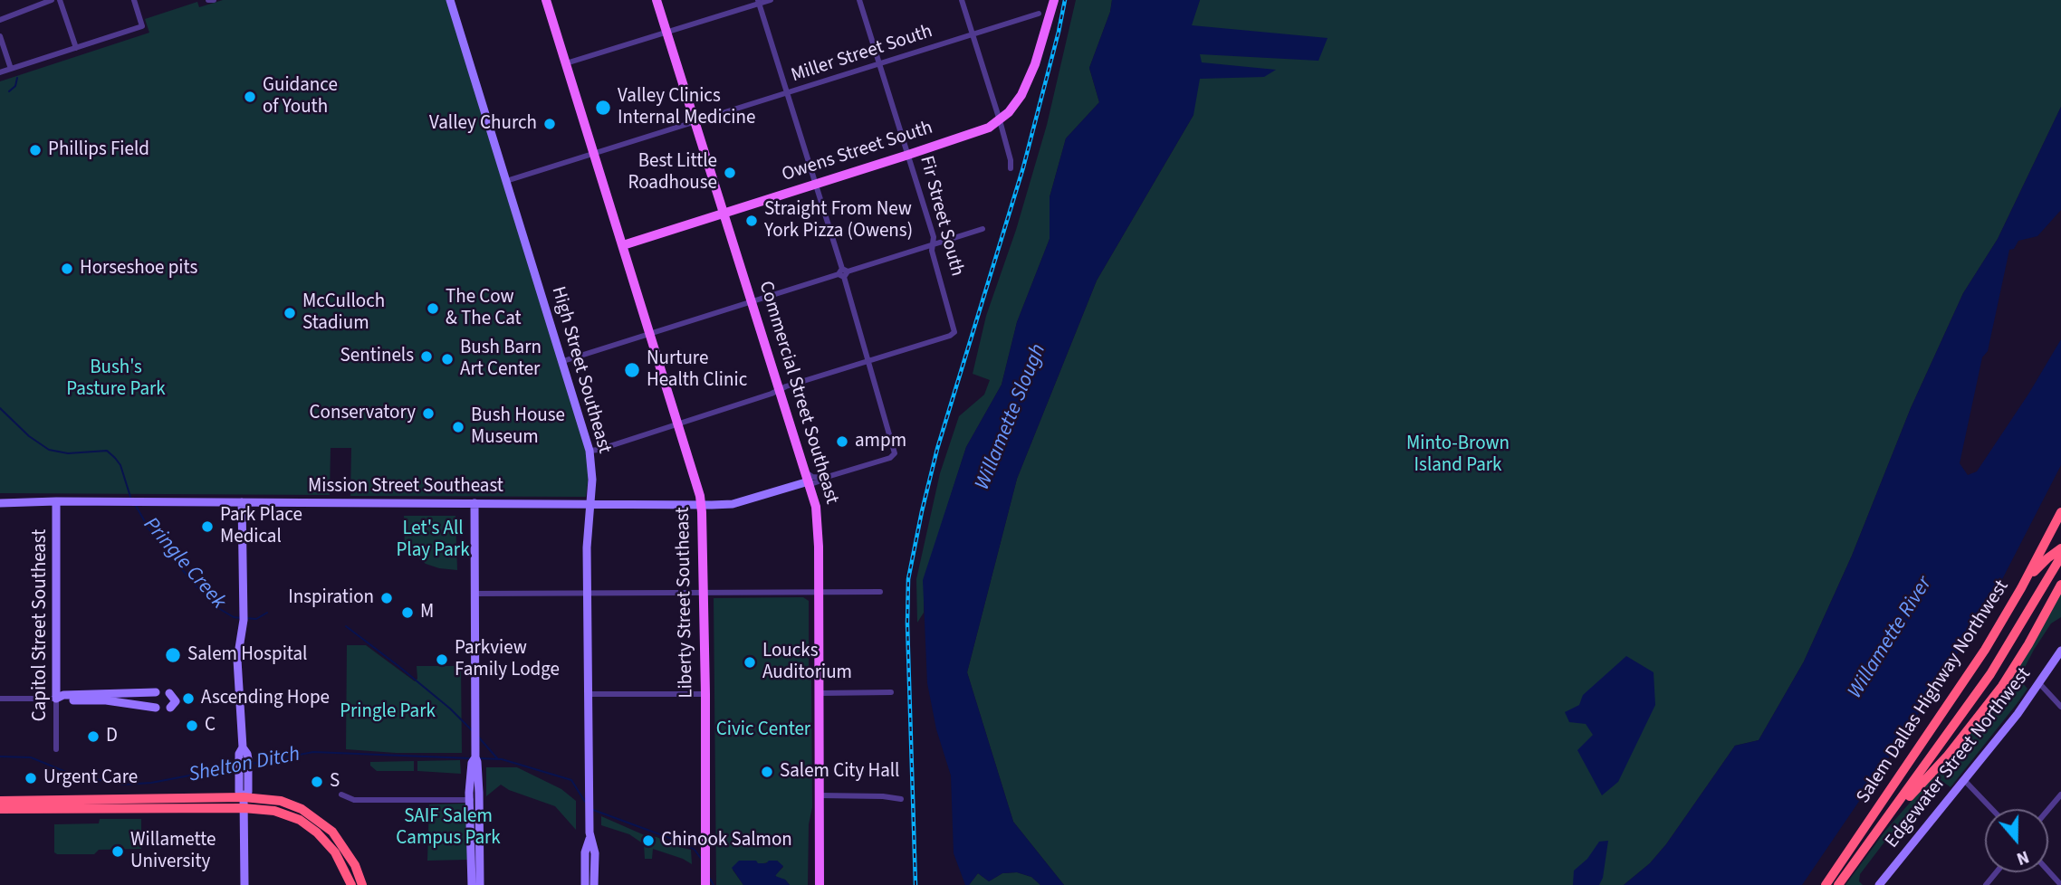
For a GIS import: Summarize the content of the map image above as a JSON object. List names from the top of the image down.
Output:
{
  "streets": {
    "highway": ["Salem Dallas Highway Northwest"],
    "main road": ["Owens Street South", "Commercial Street Southeast", "Liberty Street Southeast"],
    "street": [
      "Miller Street South",
      "Fir Street South",
      "High Street Southeast",
      "Mission Street Southeast",
      "Capitol Street Southeast",
      "Edgewater Street Northwest"
    ]
  },
  "crossings": [
    ["Miller Street South", "Fir Street South"],
    ["Miller Street South", "High Street Southeast"],
    ["Miller Street South", "Commercial Street Southeast"],
    ["Miller Street South", "Liberty Street Southeast"],
    ["Owens Street South", "Fir Street South"],
    ["Owens Street South", "Commercial Street Southeast"],
    ["Owens Street South", "Liberty Street Southeast"],
    ["High Street Southeast", "Mission Street Southeast"],
    ["Commercial Street Southeast", "Mission Street Southeast"],
    ["Mission Street Southeast", "Liberty Street Southeast"],
    ["Mission Street Southeast", "Capitol Street Southeast"]
  ],
  "water": [
    "Willamette Slough",
    "Pringle Creek",
    "Willamette River",
    "Shelton Ditch"
  ],
  "parks": [
    "Bush's Pasture Park",
    "Minto-Brown Island Park",
    "Let's All Play Park",
    "Pringle Park",
    "Civic Center",
    "SAIF Salem Campus Park"
  ],
  "places": [
    "Guidance of Youth",
    "Valley Clinics Internal Medicine",
    "Valley Church",
    "Phillips Field",
    "Best Little Roadhouse",
    "Straight From New York Pizza (Owens)",
    "Horseshoe pits",
    "The Cow & The Cat",
    "McCulloch Stadium",
    "Sentinels",
    "Bush Barn Art Center",
    "Nurture Health Clinic",
    "Conservatory",
    "Bush House Museum",
    "ampm",
    "Park Place Medical",
    "Inspiration",
    "M",
    "Salem Hospital",
    "Parkview Family Lodge",
    "Loucks Auditorium",
    "Ascending Hope",
    "C",
    "D",
    "Salem City Hall",
    "Urgent Care",
    "S",
    "Chinook Salmon",
    "Willamette University"
  ],
  "north": "bottom"
}
